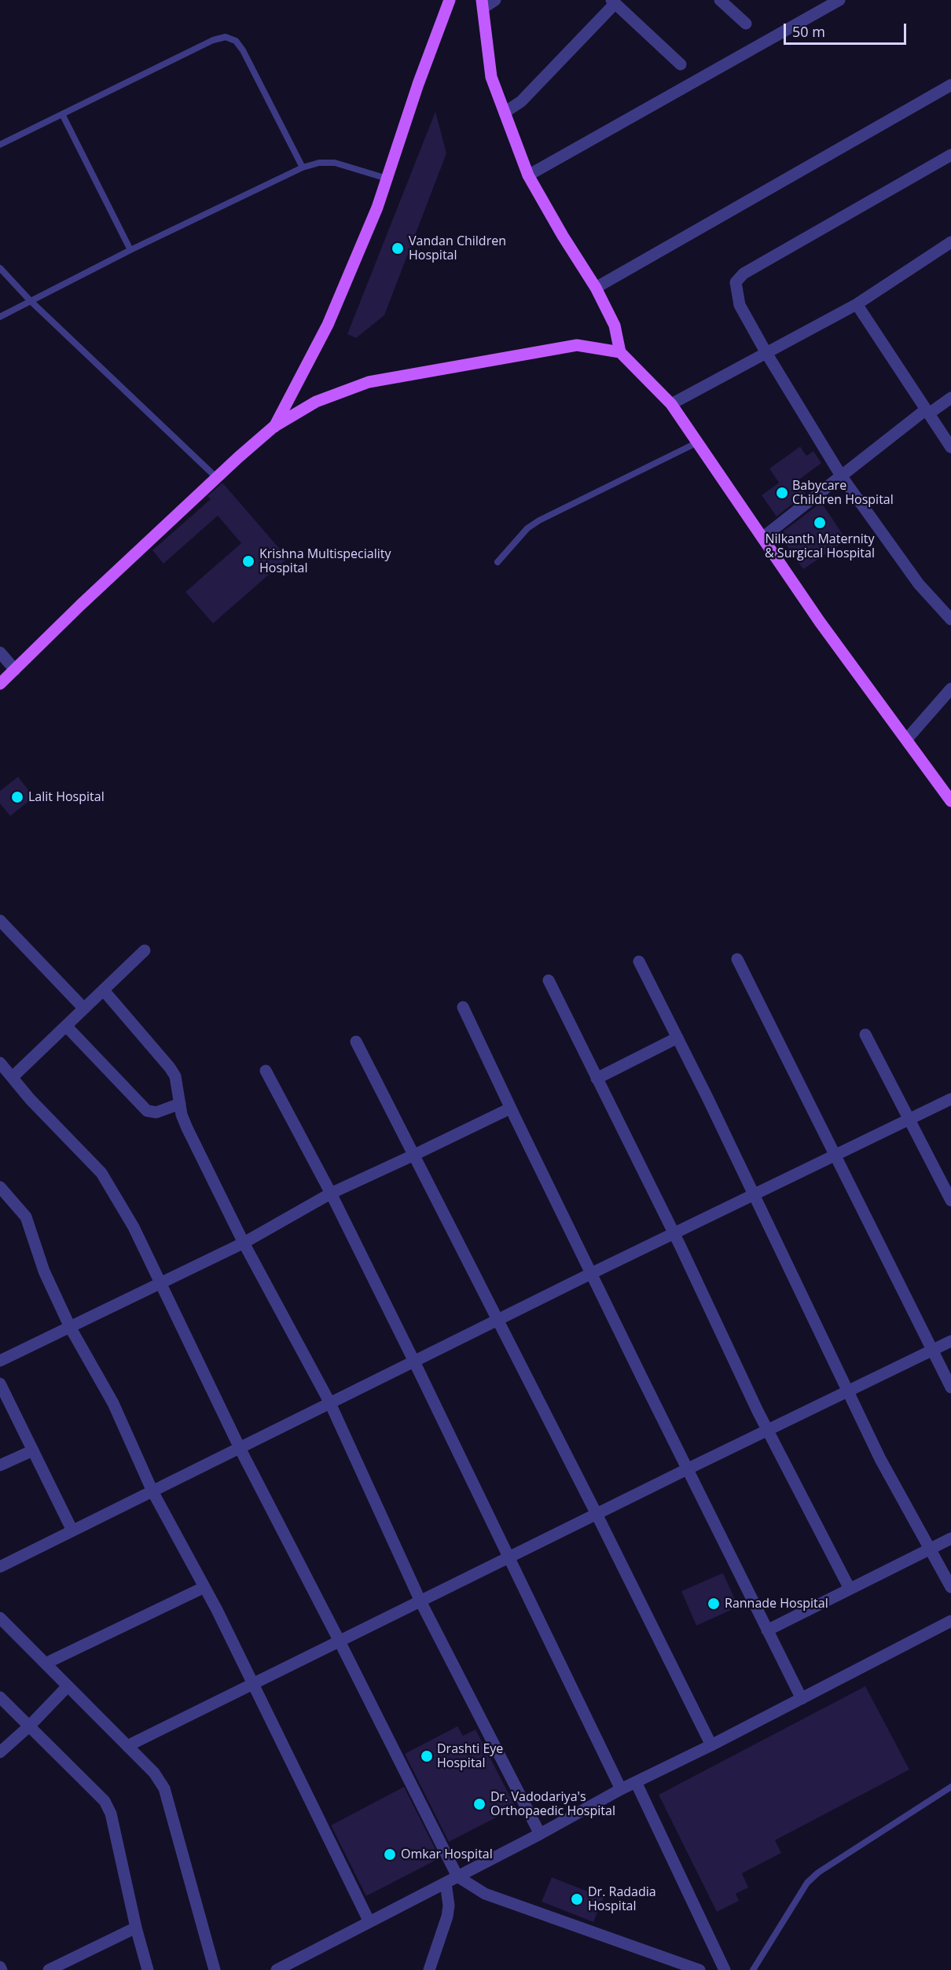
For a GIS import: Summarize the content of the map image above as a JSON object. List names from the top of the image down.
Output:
{
  "places": [
    "Vandan Children Hospital",
    "Babycare Children Hospital",
    "Nilkanth Maternity & Surgical Hospital",
    "Krishna Multispeciality Hospital",
    "Lalit Hospital",
    "Rannade Hospital",
    "Drashti Eye Hospital",
    "Dr. Vadodariya's Orthopaedic Hospital",
    "Omkar Hospital",
    "Dr. Radadia Hospital"
  ],
  "scale_bar": "50 m"
}
